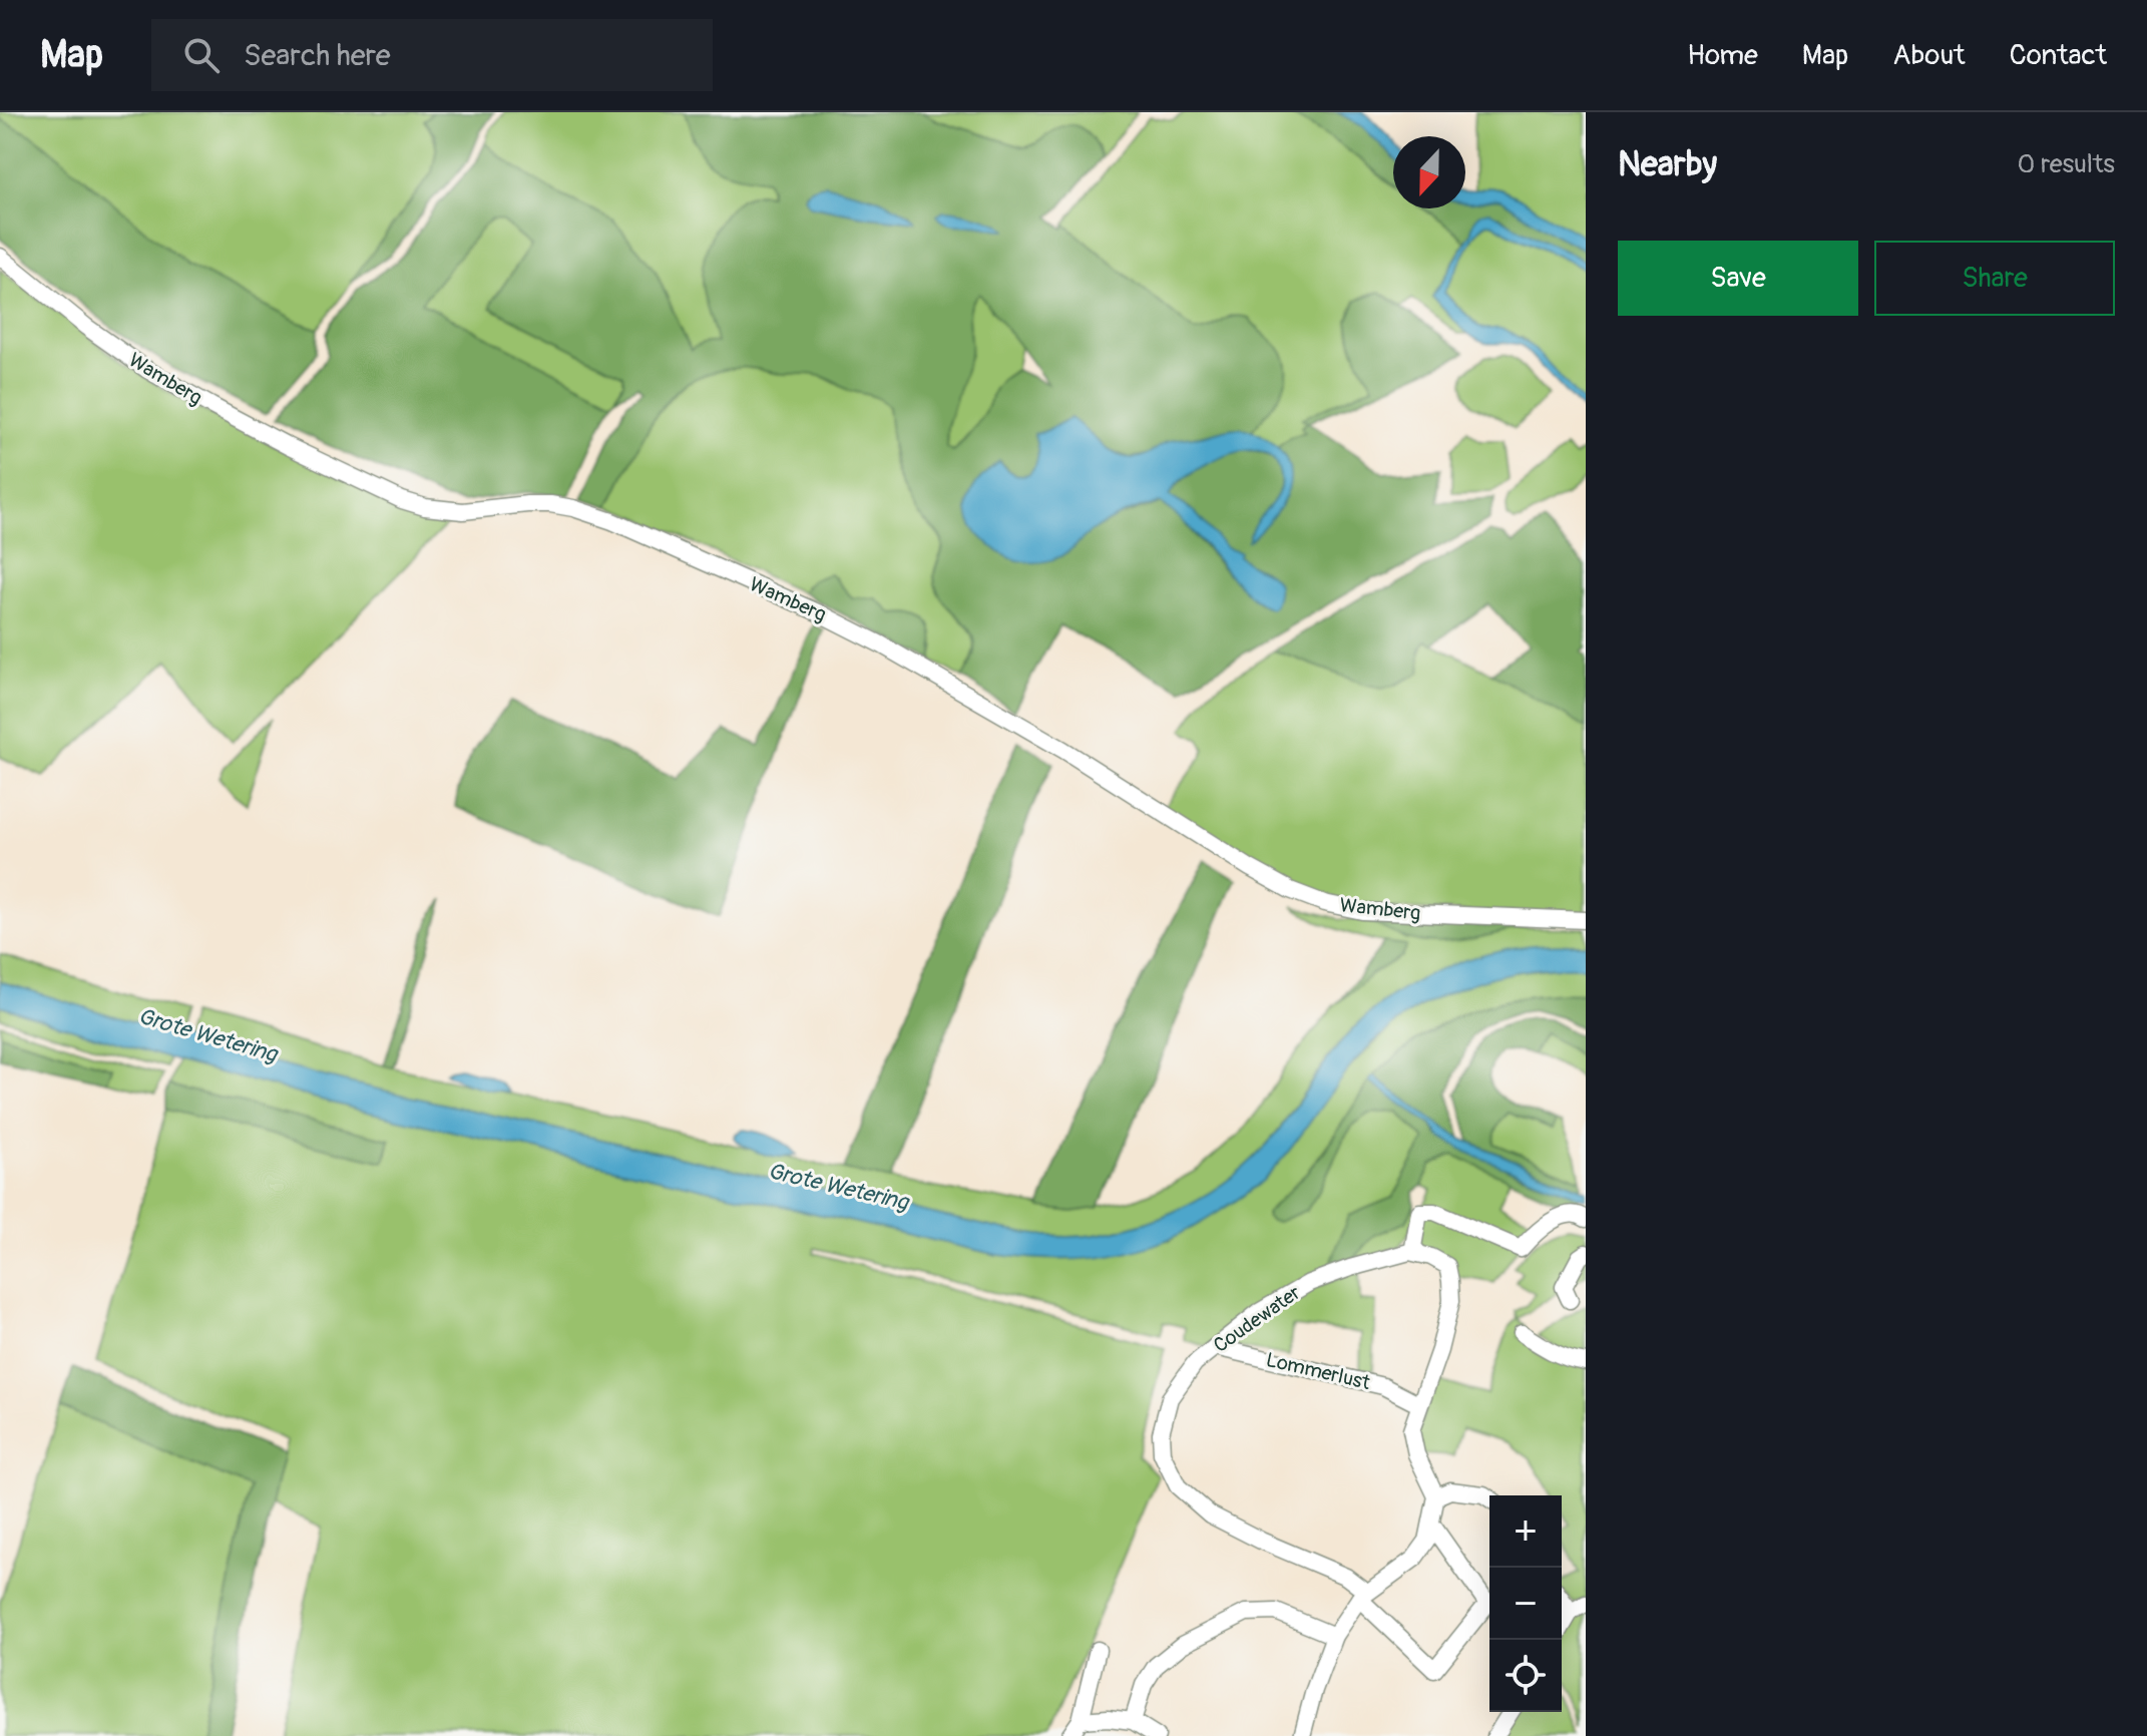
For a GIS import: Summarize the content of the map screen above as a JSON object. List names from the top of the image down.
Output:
{
  "streets": {
    "street": ["Wamberg", "Coudewater", "Lommerlust"]
  },
  "crossings": [
    ["Coudewater", "Lommerlust"]
  ],
  "water": ["Grote Wetering"],
  "north": "bottom",
  "page": {
    "header": "Map",
    "search": "Search here",
    "nav": [
      "Home",
      "Map",
      "About",
      "Contact"
    ],
    "heading": ["Nearby", "0 results"],
    "buttons": ["Save", "Share"],
    "map_buttons": ["+", "−"]
  }
}
